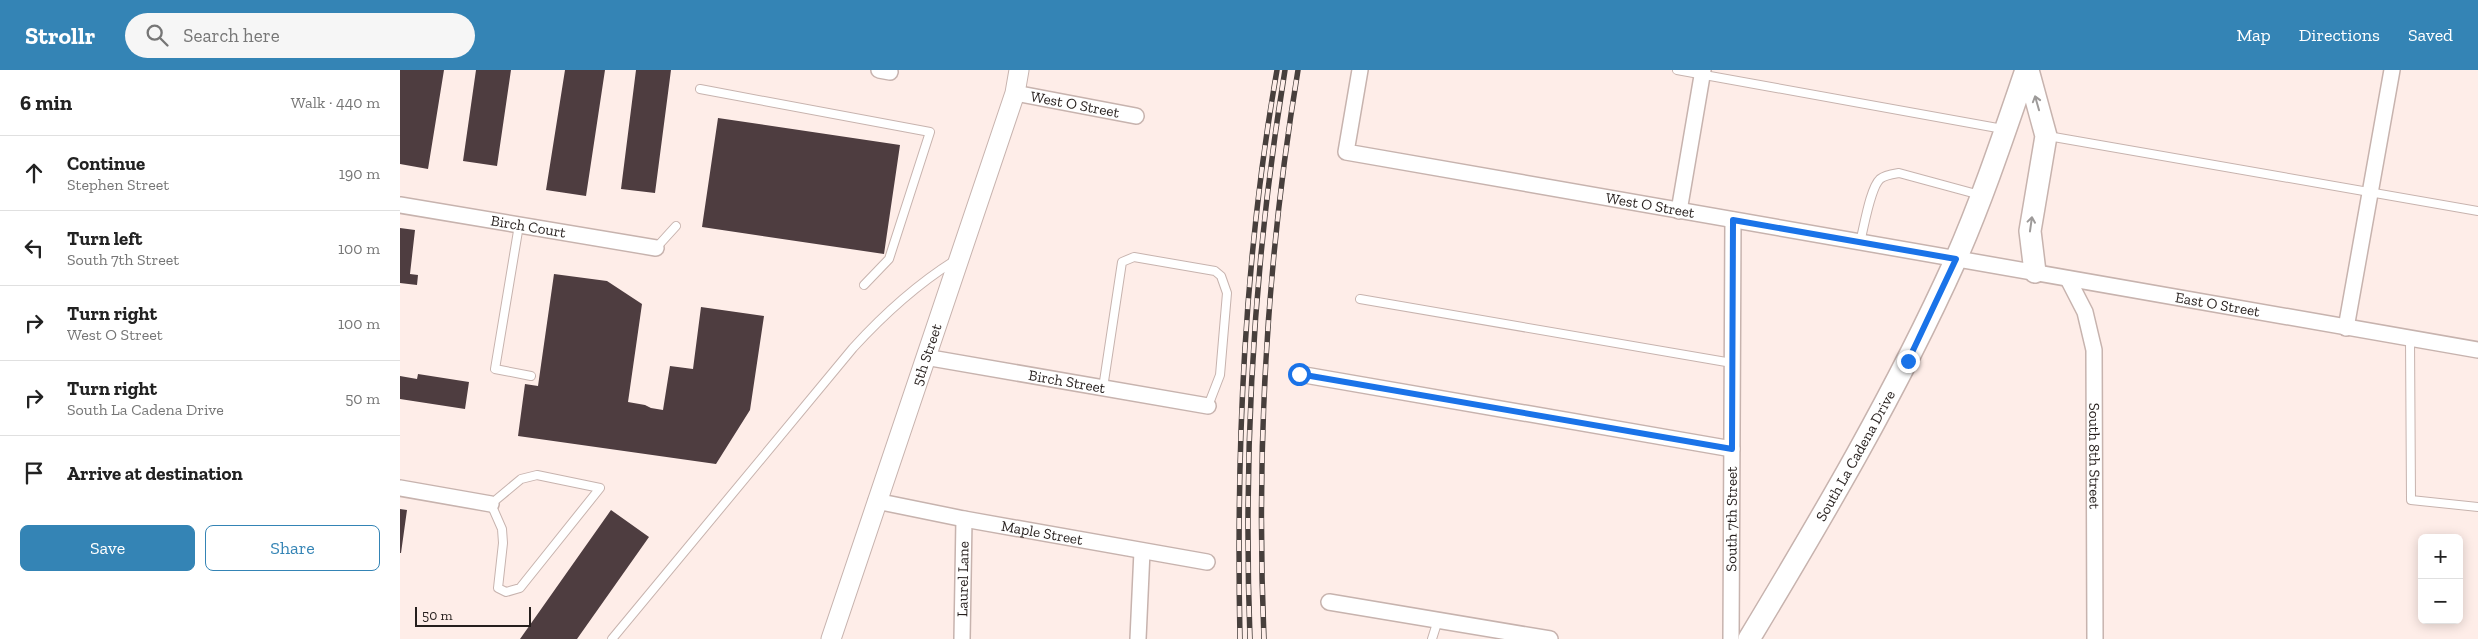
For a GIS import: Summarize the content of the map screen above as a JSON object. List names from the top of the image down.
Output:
{
  "streets": {
    "main road": ["South La Cadena Drive"],
    "street": [
      "West O Street",
      "Birch Court",
      "East O Street",
      "5th Street",
      "Birch Street",
      "South 8th Street",
      "South 7th Street",
      "Maple Street",
      "Laurel Lane"
    ]
  },
  "crossings": [
    ["West O Street", "East O Street"],
    ["West O Street", "5th Street"],
    ["West O Street", "South La Cadena Drive"],
    ["West O Street", "South 7th Street"],
    ["East O Street", "South La Cadena Drive"],
    ["East O Street", "South 8th Street"],
    ["5th Street", "Birch Street"],
    ["5th Street", "Maple Street"],
    ["Maple Street", "Laurel Lane"]
  ],
  "scale_bar": "50 m",
  "page": {
    "header": "Strollr",
    "search": "Search here",
    "nav": ["Map", "Directions", "Saved"],
    "heading": ["6 min", "Walk · 440 m"],
    "list": [
      ["Continue", "Stephen Street", "190 m"],
      ["Turn left", "South 7th Street", "100 m"],
      ["Turn right", "West O Street", "100 m"],
      ["Turn right", "South La Cadena Drive", "50 m"],
      "Arrive at destination"
    ],
    "buttons": ["Save", "Share"],
    "map_buttons": ["+", "−"],
    "scale": "50 m"
  }
}
